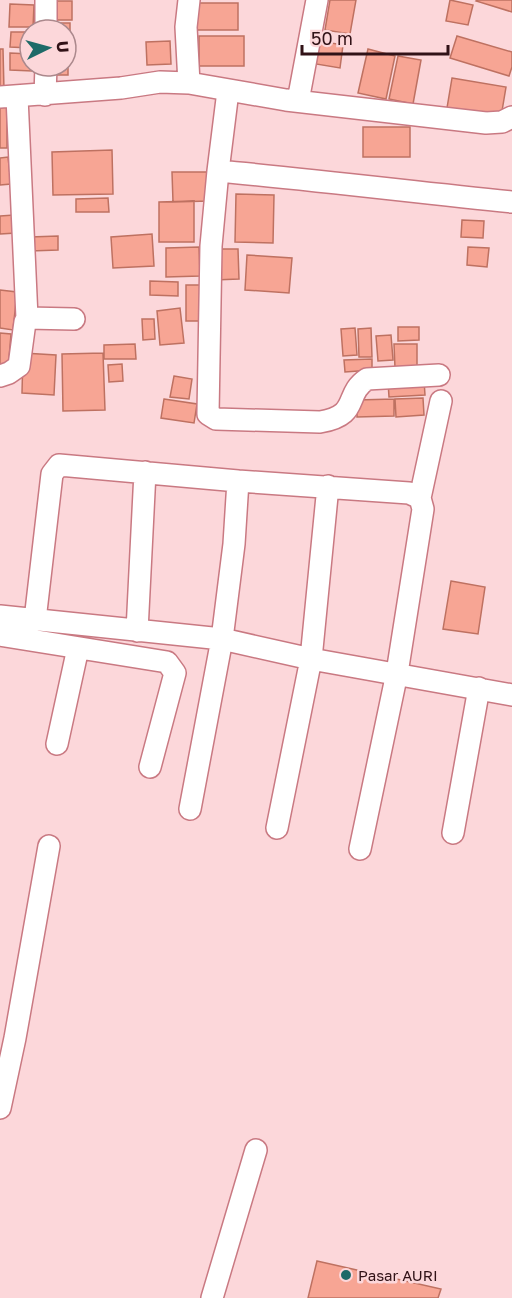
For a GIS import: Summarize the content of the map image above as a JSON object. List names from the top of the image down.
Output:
{
  "places": ["Pasar AURI"],
  "scale_bar": "50 m",
  "north": "right"
}
